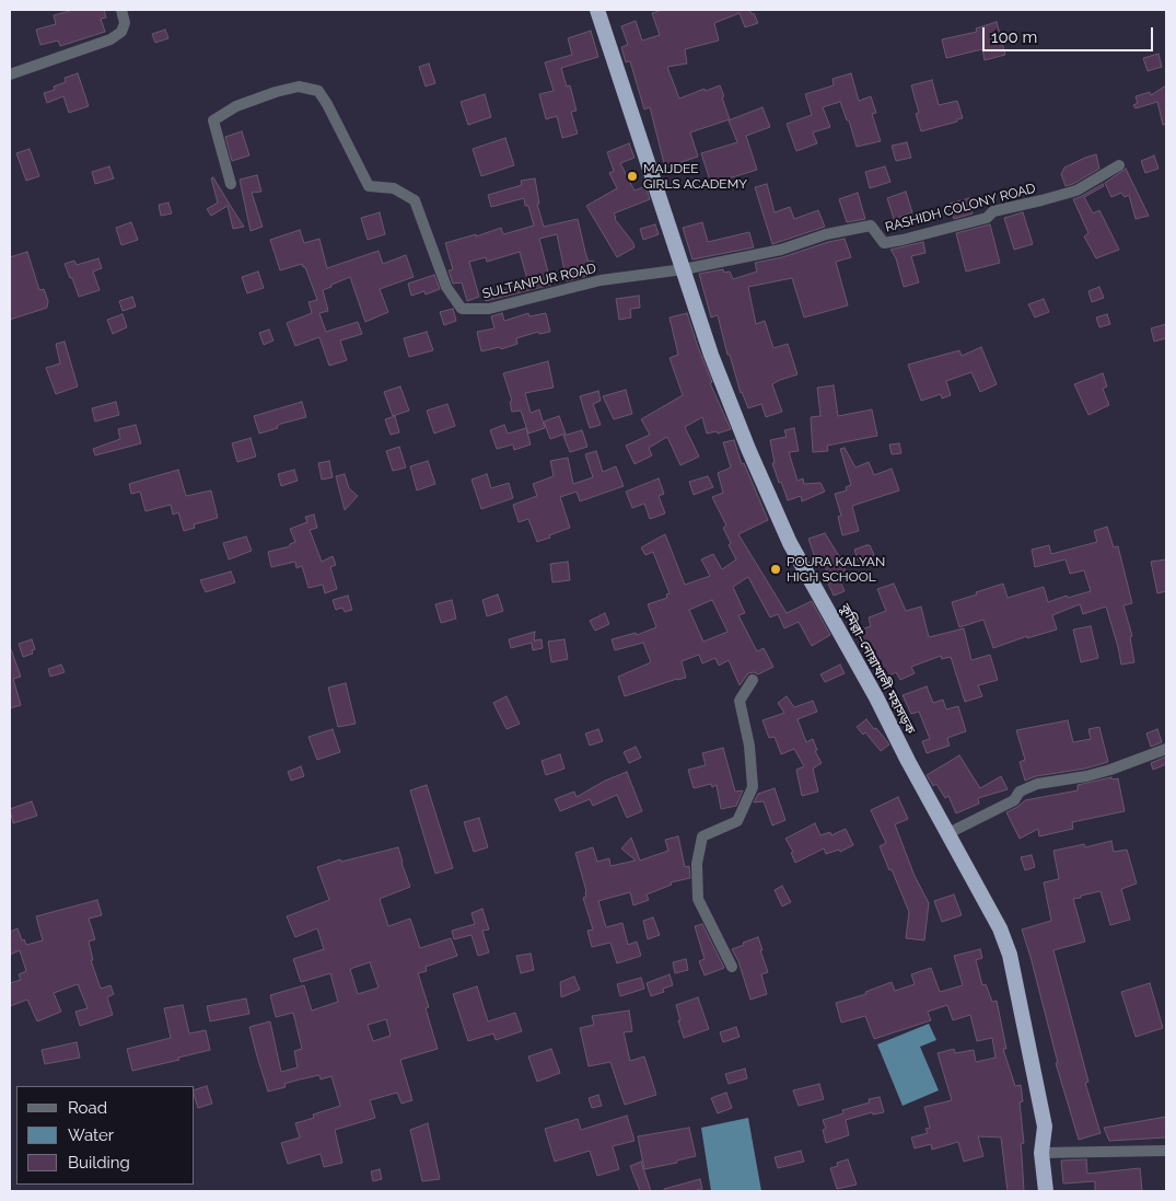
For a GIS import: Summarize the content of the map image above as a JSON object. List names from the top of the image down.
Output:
{
  "streets": {
    "highway": ["কুমিল্লা–নোয়াখালী মহাসড়ক"],
    "street": ["RASHIDH COLONY ROAD", "SULTANPUR ROAD"]
  },
  "crossings": [
    ["RASHIDH COLONY ROAD", "SULTANPUR ROAD"],
    ["RASHIDH COLONY ROAD", "কুমিল্লা–নোয়াখালী মহাসড়ক"],
    ["SULTANPUR ROAD", "কুমিল্লা–নোয়াখালী মহাসড়ক"]
  ],
  "places": ["MAIJDEE GIRLS ACADEMY", "POURA KALYAN HIGH SCHOOL"],
  "legend": ["Road", "Water", "Building"],
  "scale_bar": "100 m"
}
